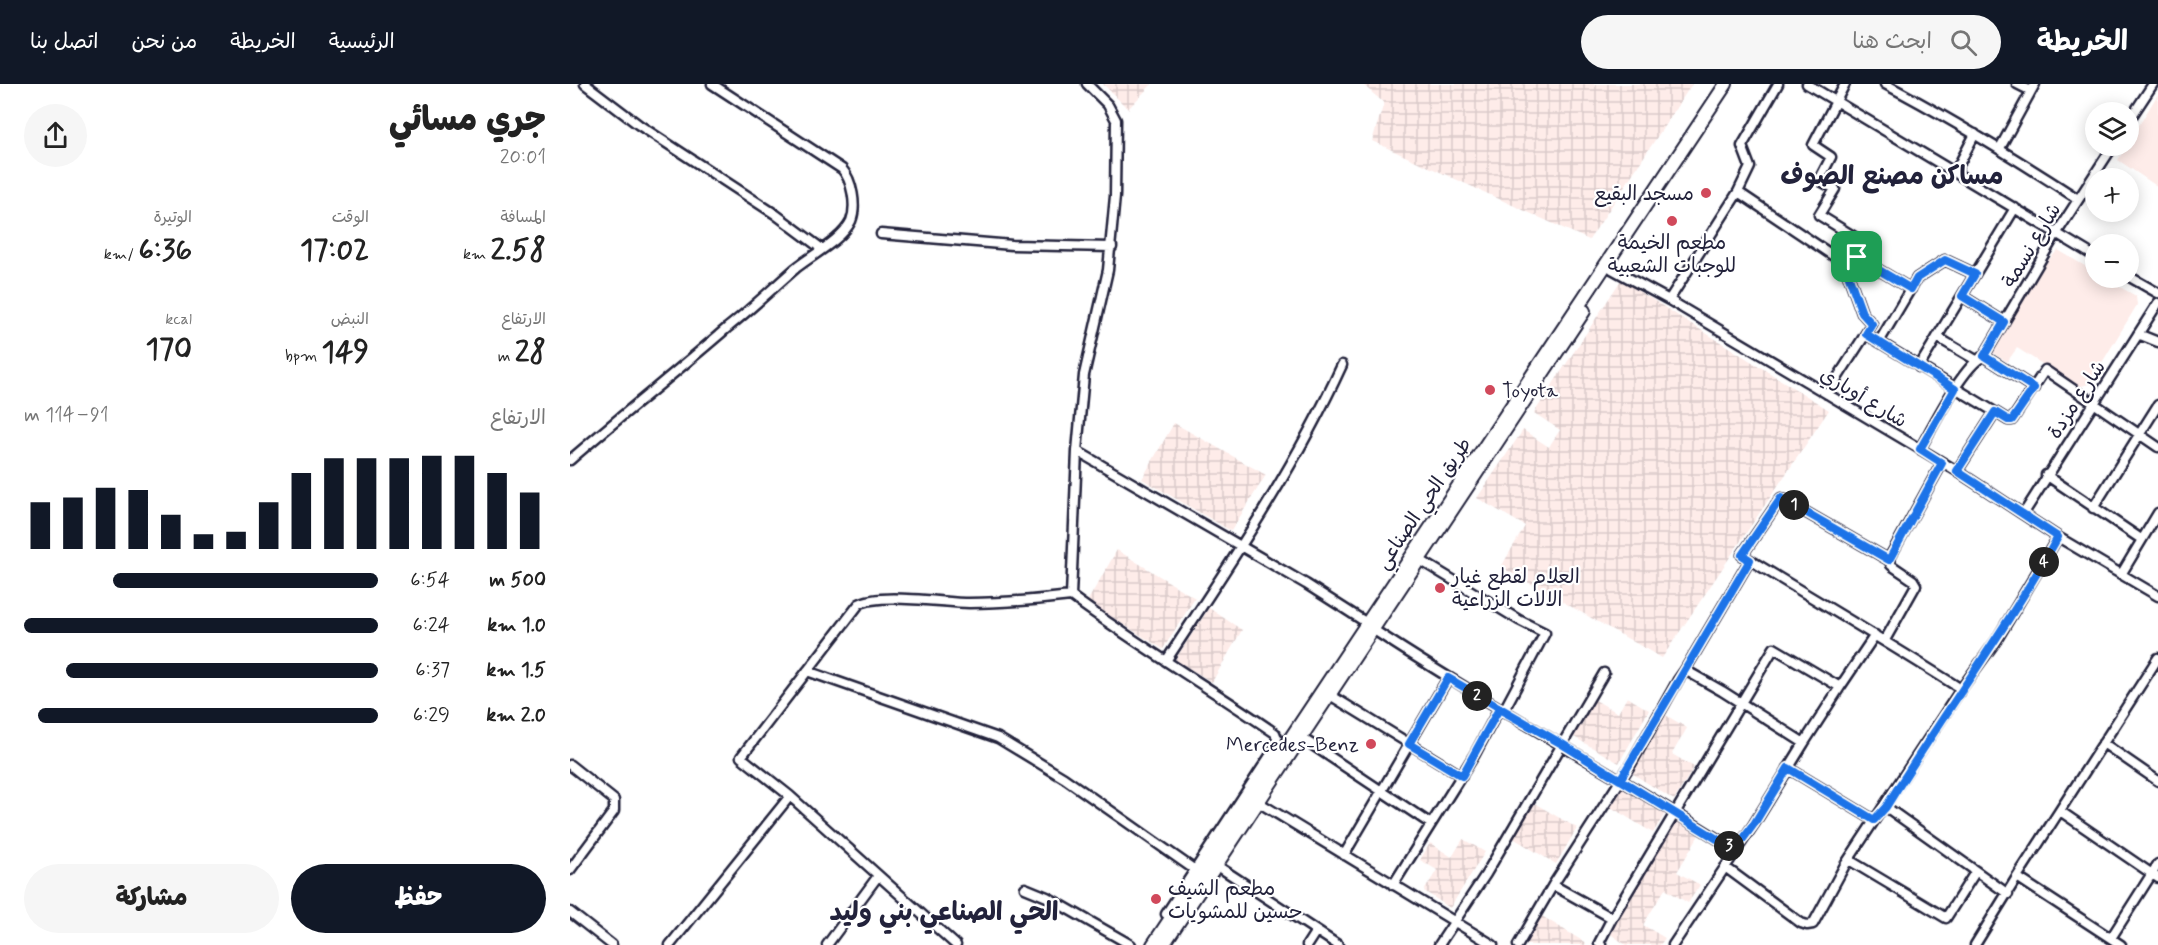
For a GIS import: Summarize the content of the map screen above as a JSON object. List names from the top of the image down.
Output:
{
  "streets": {
    "highway": ["طريق الحي الصناعي"],
    "street": ["شارع نسمة", "شارع أوباري", "شارع مزدة"]
  },
  "crossings": [
    ["شارع نسمة", "شارع أوباري"],
    ["شارع أوباري", "شارع مزدة"]
  ],
  "districts": ["مساكن مصنع الصوف", "الحي الصناعي بني وليد"],
  "places": [
    "مسجد البقيع",
    "مطعم الخيمة للوجبات الشعبية",
    "Toyota",
    "العلام لقطع غيار الالات الزراعية",
    "Mercedes-Benz",
    "مطعم الشيف حسين للمشويات"
  ],
  "page": {
    "header": "الخريطة",
    "search": "ابحث هنا",
    "nav": [
      "الرئيسية",
      "الخريطة",
      "من نحن",
      "اتصل بنا"
    ],
    "heading": ["جري مسائي", "20:01"],
    "map_buttons": ["+", "−"],
    "stats": [
      ["المسافة", "2.58 km"],
      ["الوقت", "17:02"],
      ["الوتيرة", "6:36 /km"],
      ["الارتفاع", "28 m"],
      ["النبض", "149 bpm"],
      ["kcal", "170"]
    ],
    "chart": ["الارتفاع", "91–114 m"],
    "pins": [
      "1",
      "4",
      "2",
      "3"
    ],
    "list": [
      {
        "name": "500 m",
        "note": "6:54"
      },
      {
        "name": "1.0 km",
        "note": "6:24"
      },
      {
        "name": "1.5 km",
        "note": "6:37"
      },
      {
        "name": "2.0 km",
        "note": "6:29"
      }
    ],
    "buttons": ["حفظ", "مشاركة"]
  }
}
